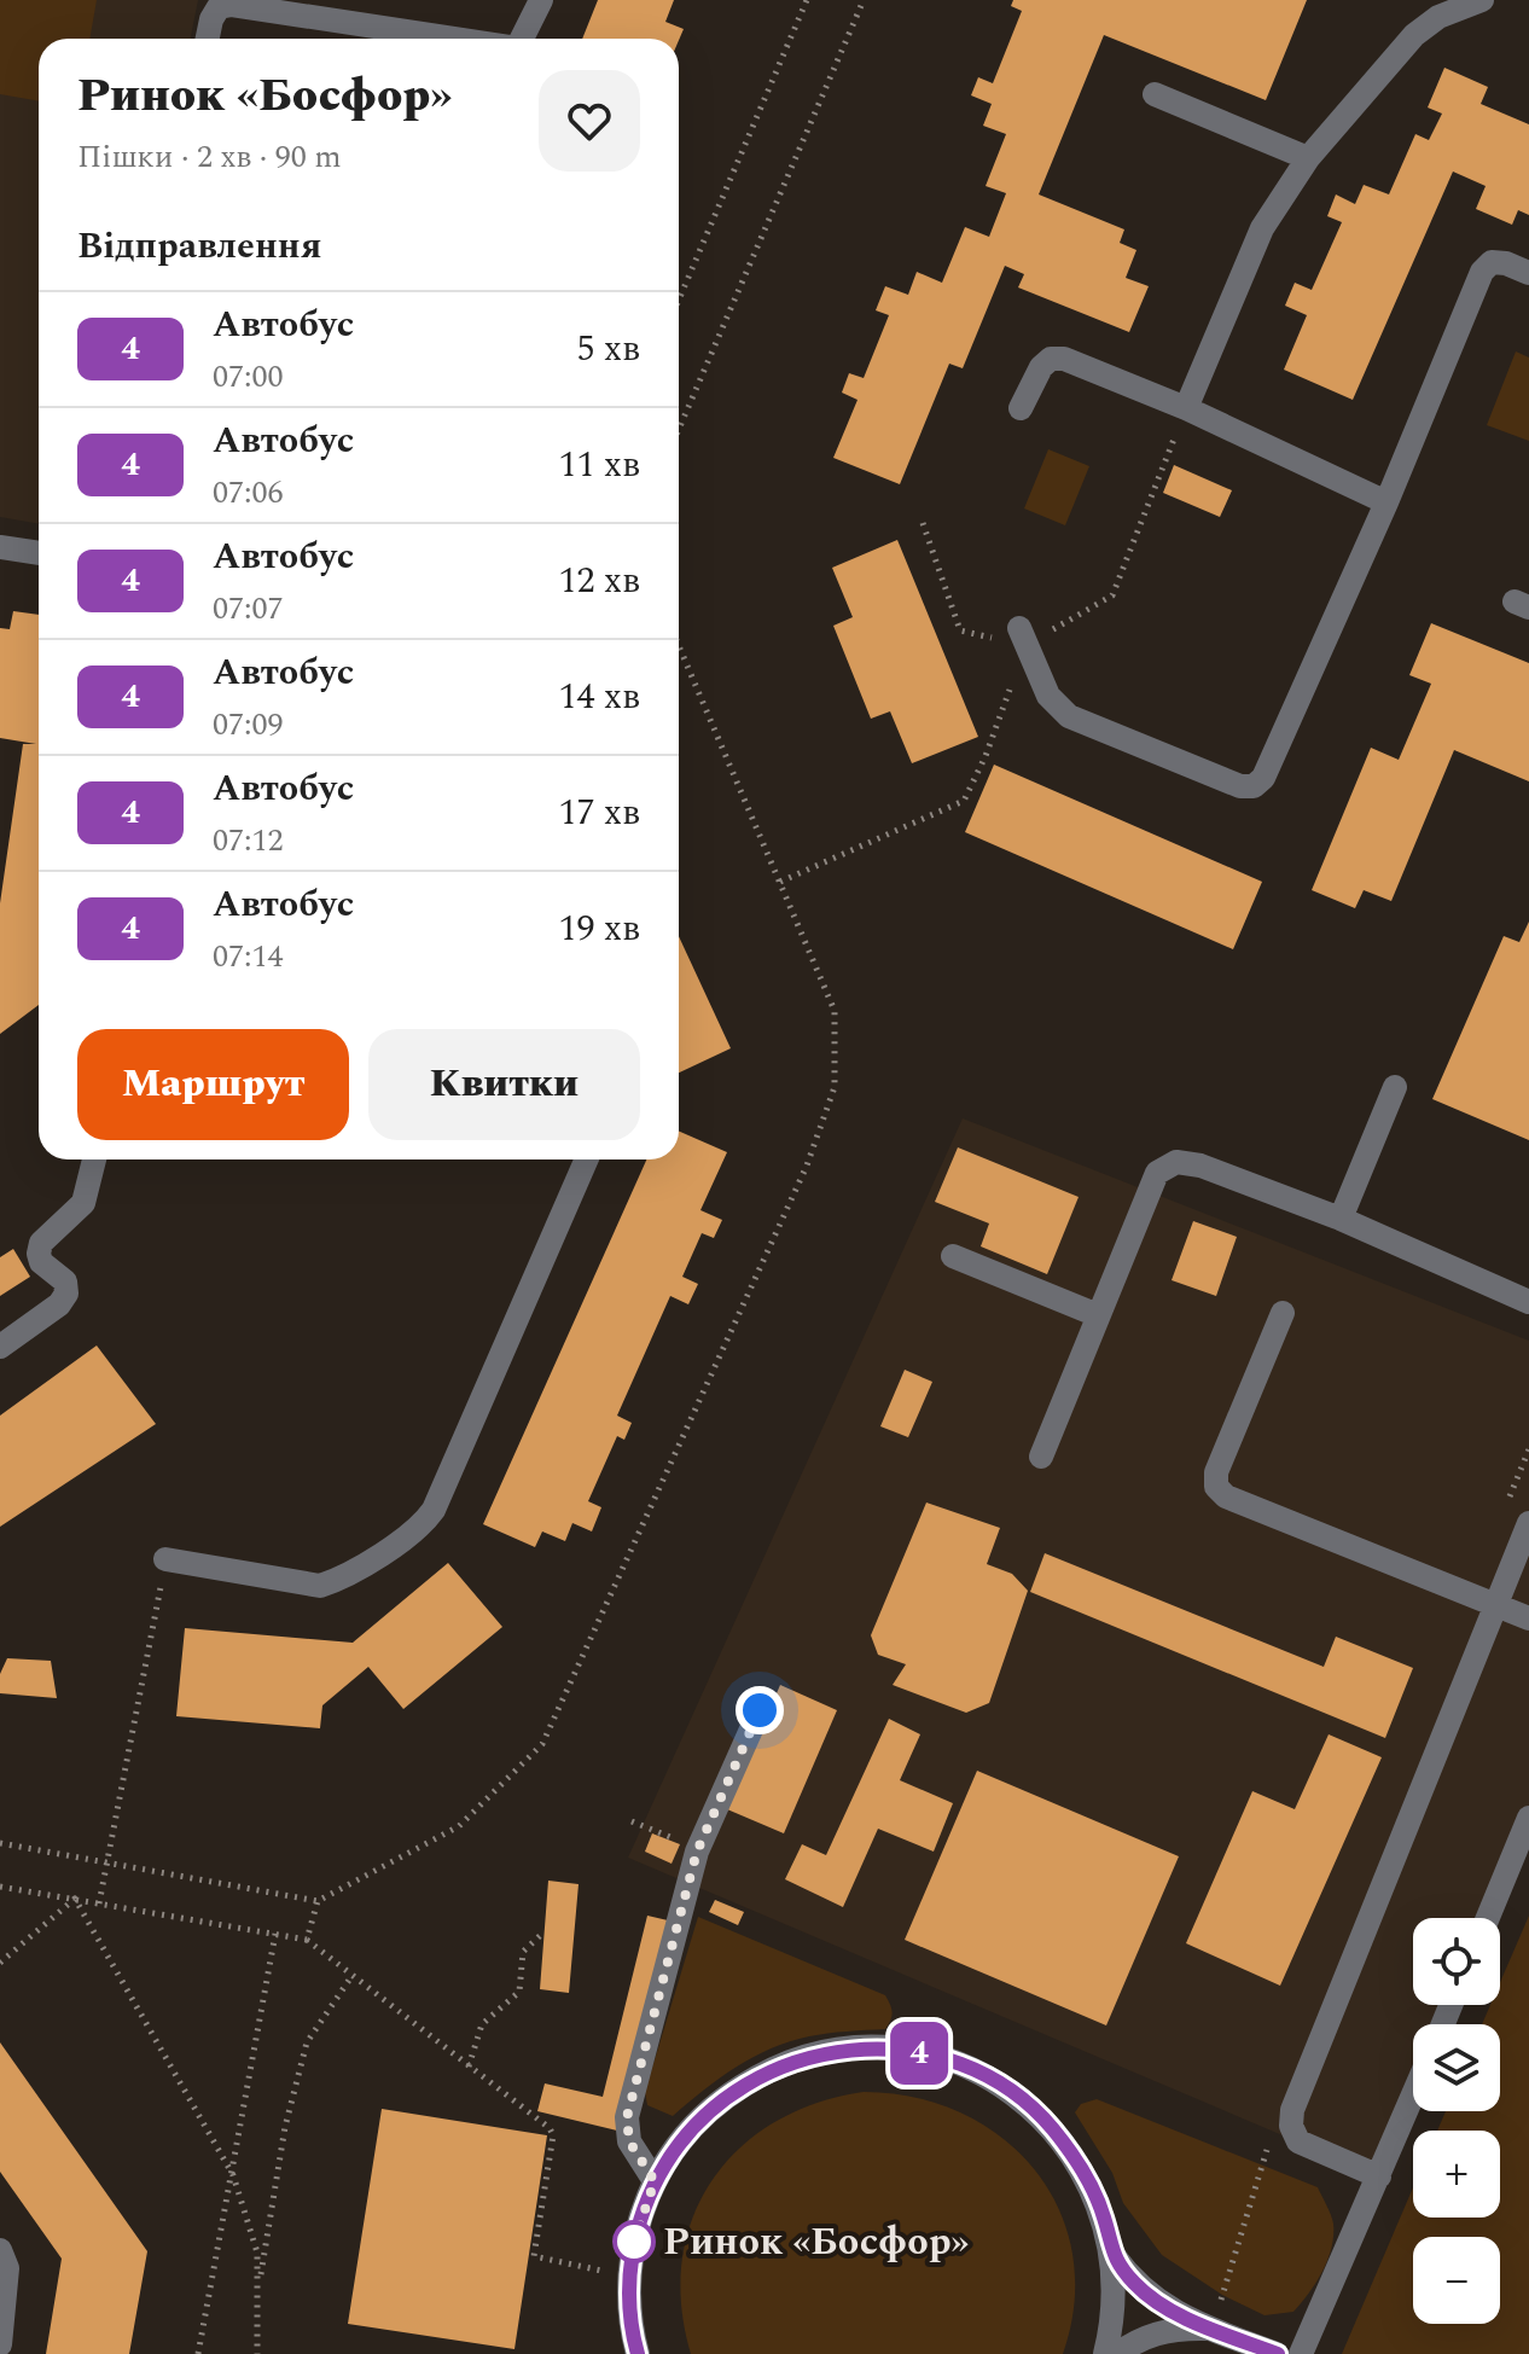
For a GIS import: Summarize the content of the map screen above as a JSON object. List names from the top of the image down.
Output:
{
  "places": ["Ринок «Босфор»"],
  "lines": ["bus line 4"],
  "page": {
    "on_map": "4",
    "heading": [
      ["Ринок «Босфор»", "Пішки · 2 хв · 90 m"],
      "Відправлення"
    ],
    "list": [
      {
        "mark": "4",
        "name": "Автобус",
        "note": "07:00",
        "value": "5 хв"
      },
      {
        "mark": "4",
        "name": "Автобус",
        "note": "07:06",
        "value": "11 хв"
      },
      {
        "mark": "4",
        "name": "Автобус",
        "note": "07:07",
        "value": "12 хв"
      },
      {
        "mark": "4",
        "name": "Автобус",
        "note": "07:09",
        "value": "14 хв"
      },
      {
        "mark": "4",
        "name": "Автобус",
        "note": "07:12",
        "value": "17 хв"
      },
      {
        "mark": "4",
        "name": "Автобус",
        "note": "07:14",
        "value": "19 хв"
      }
    ],
    "buttons": ["Маршрут", "Квитки"],
    "map_buttons": ["+", "−"]
  }
}
